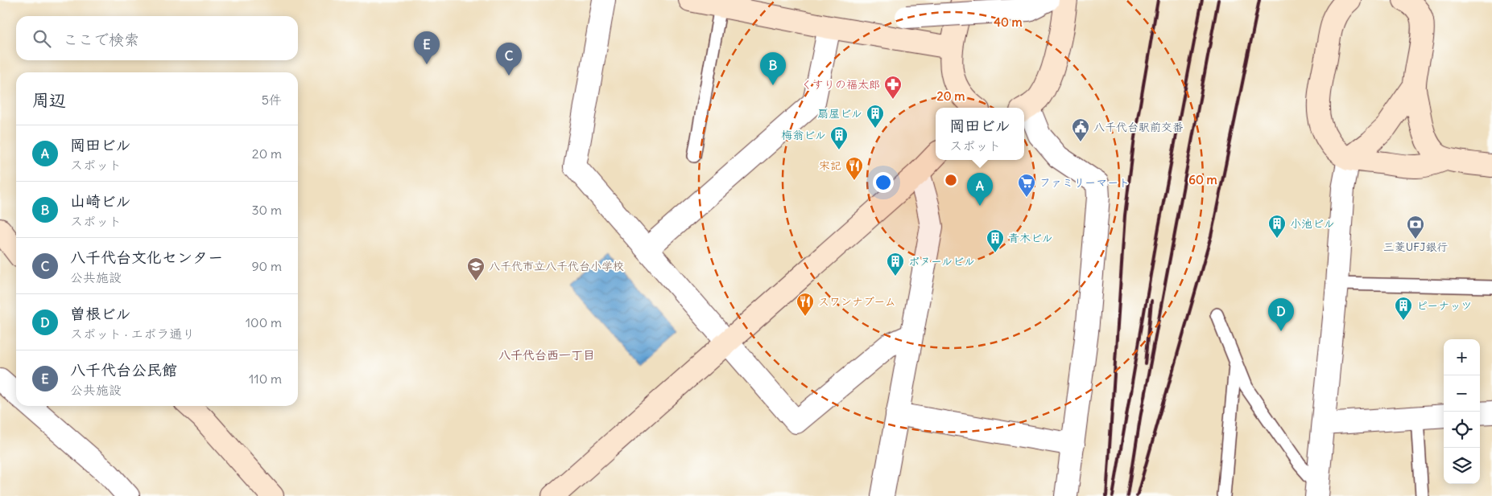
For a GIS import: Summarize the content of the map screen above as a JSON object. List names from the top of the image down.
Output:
{
  "districts": ["八千代台西一丁目"],
  "places": {
    "pharmacy": ["くすりの福太郎"],
    "building": [
      "扇屋ビル",
      "梅翁ビル",
      "小池ビル",
      "青木ビル",
      "ボヌールビル",
      "ピーナッツ"
    ],
    "public building": ["八千代台駅前交番"],
    "restaurant": ["宋記", "スワンナブーム"],
    "supermarket": ["ファミリーマート"],
    "bank": ["三菱UFJ銀行"],
    "school or university": ["八千代市立八千代台小学校"]
  },
  "page": {
    "search": "ここで検索",
    "pins": [
      "E",
      "C",
      "B",
      "A",
      "D"
    ],
    "heading": ["周辺", "5件"],
    "popup": ["岡田ビル", "スポット"],
    "list": [
      {
        "mark": "A",
        "name": "岡田ビル",
        "note": "スポット",
        "value": "20 m"
      },
      {
        "mark": "B",
        "name": "山崎ビル",
        "note": "スポット",
        "value": "30 m"
      },
      {
        "mark": "C",
        "name": "八千代台文化センター",
        "note": "公共施設",
        "value": "90 m"
      },
      {
        "mark": "D",
        "name": "曽根ビル",
        "note": "スポット · エポラ通り",
        "value": "100 m"
      },
      {
        "mark": "E",
        "name": "八千代台公民館",
        "note": "公共施設",
        "value": "110 m"
      }
    ],
    "map_buttons": ["+", "−"]
  },
  "rings": ["40 m", "20 m", "60 m"]
}
